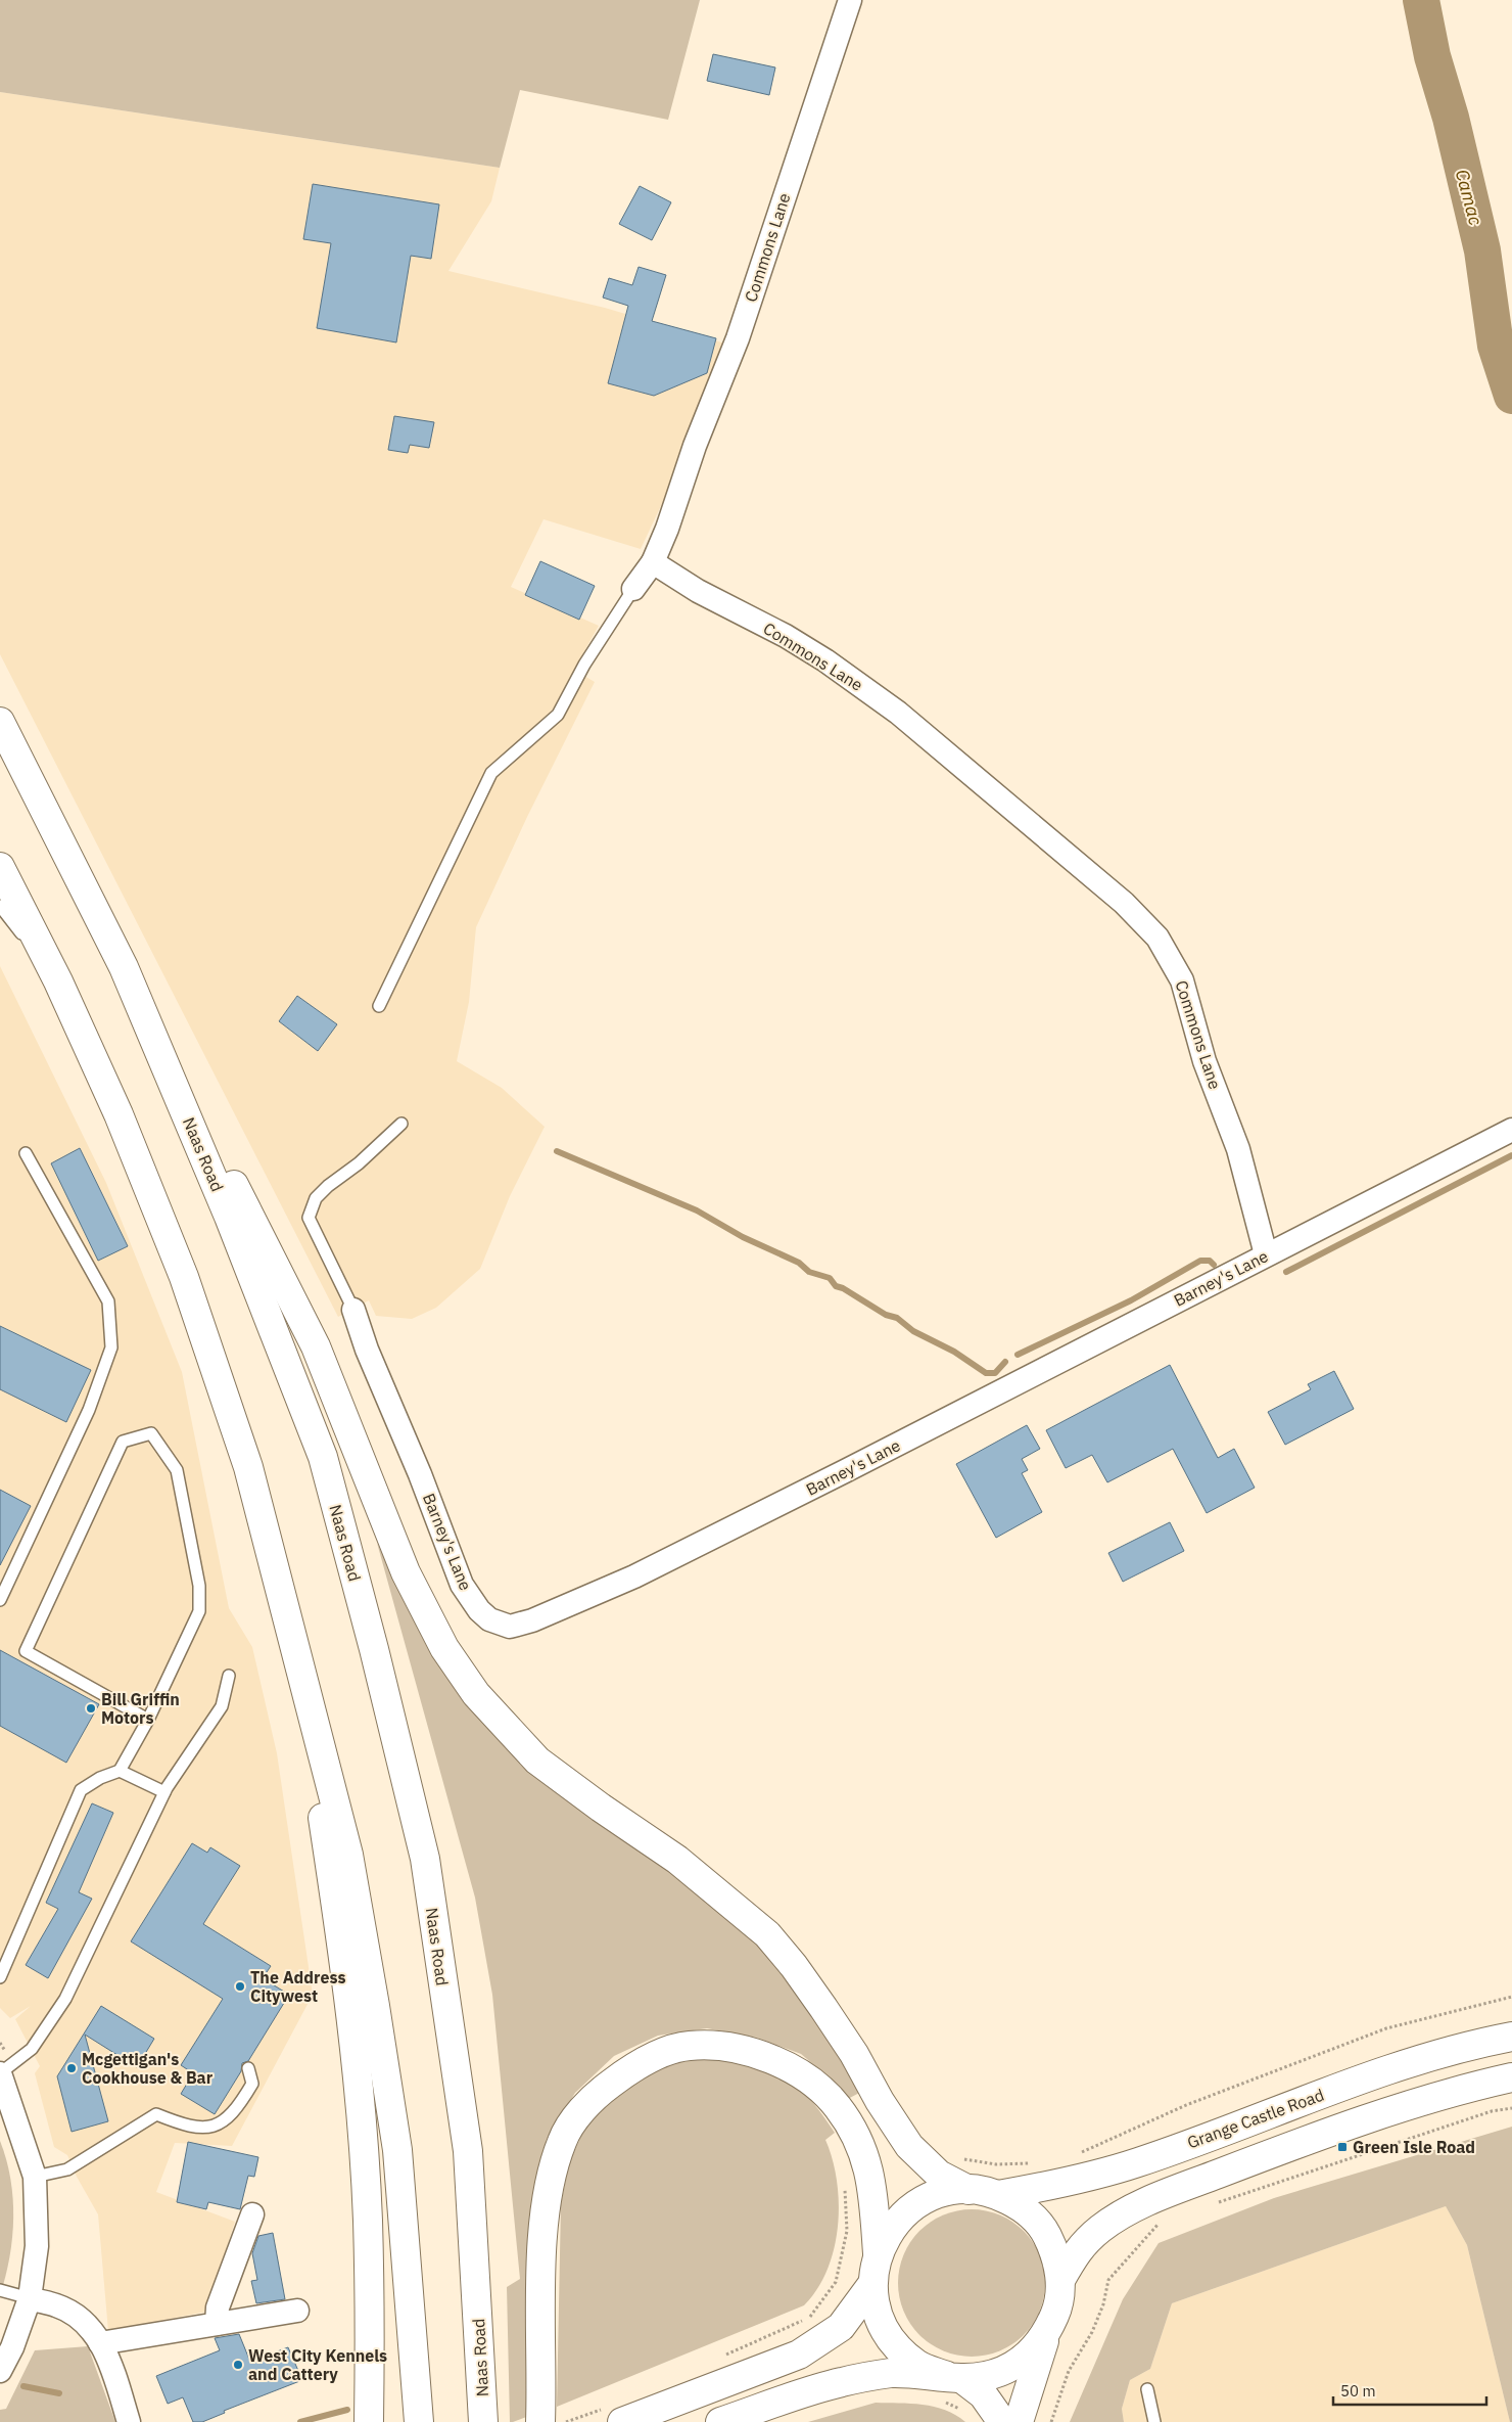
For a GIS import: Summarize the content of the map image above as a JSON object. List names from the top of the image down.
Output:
{
  "streets": {
    "main road": ["Naas Road", "Grange Castle Road"],
    "street": ["Commons Lane", "Barney's Lane"]
  },
  "crossings": [
    ["Commons Lane", "Barney's Lane"]
  ],
  "water": ["Camac"],
  "places": {
    "other": [
      "Bill Griffin Motors",
      "The Address Citywest",
      "Mcgettigan's Cookhouse & Bar",
      "West City Kennels and Cattery"
    ],
    "transit": ["Green Isle Road"]
  },
  "scale_bar": "50 m"
}
